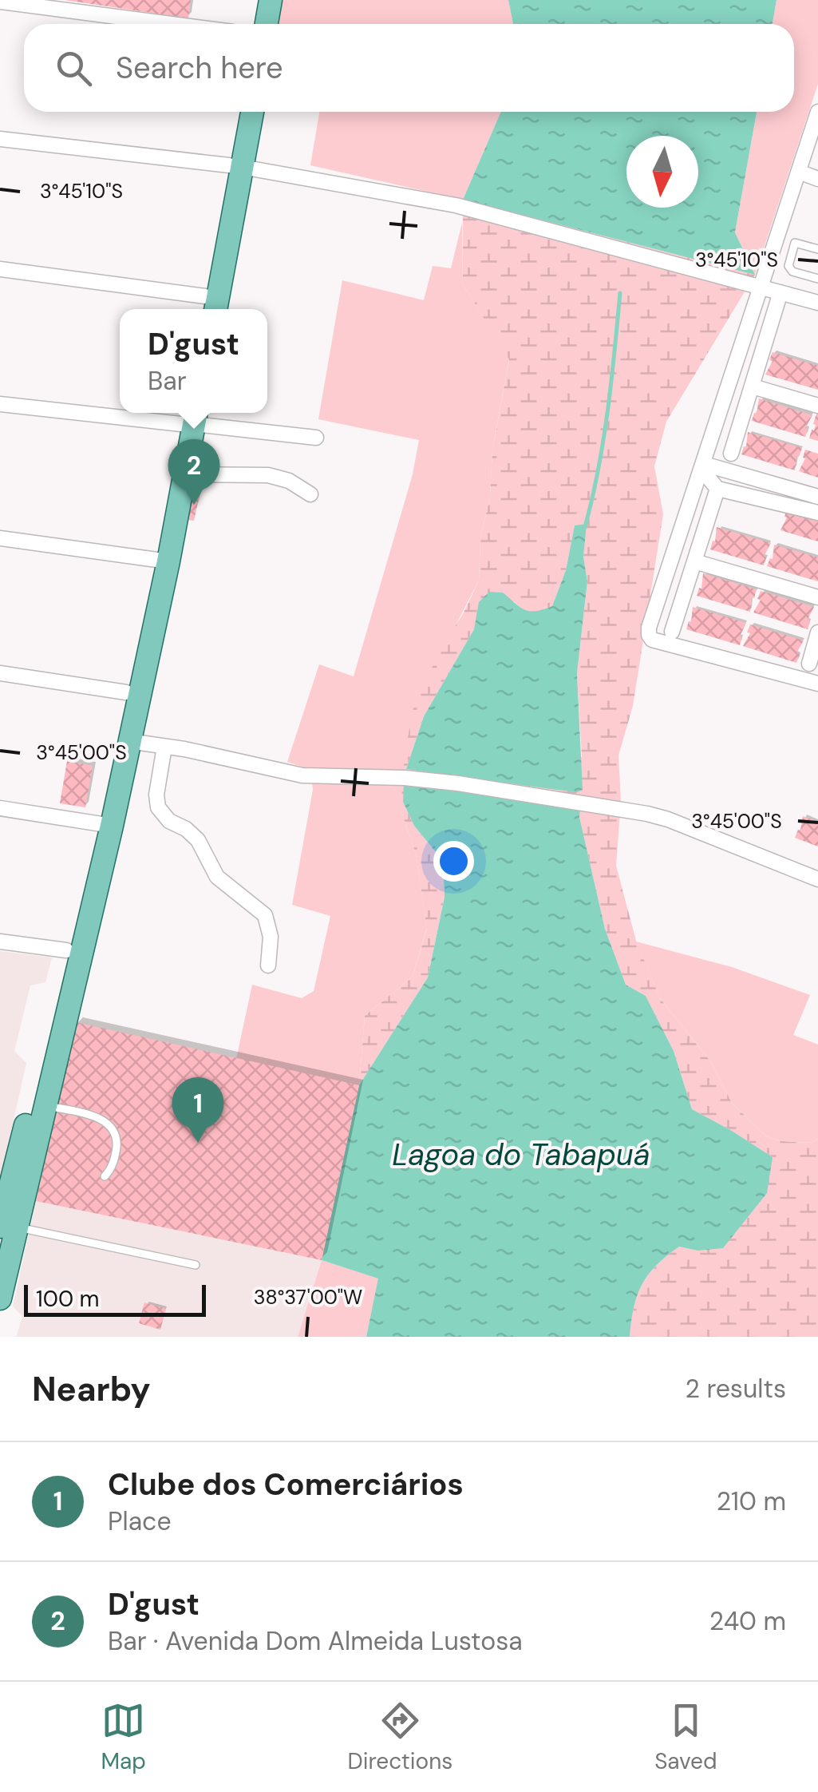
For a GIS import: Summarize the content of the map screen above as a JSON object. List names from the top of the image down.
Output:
{
  "water": ["Lagoa do Tabapuá"],
  "scale_bar": "100 m",
  "north": "bottom",
  "page": {
    "search": "Search here",
    "popup": ["D'gust", "Bar"],
    "pins": ["2", "1"],
    "scale": "100 m",
    "heading": ["Nearby", "2 results"],
    "list": [
      {
        "mark": "1",
        "name": "Clube dos Comerciários",
        "note": "Place",
        "value": "210 m"
      },
      {
        "mark": "2",
        "name": "D'gust",
        "note": "Bar · Avenida Dom Almeida Lustosa",
        "value": "240 m"
      }
    ],
    "nav": ["Map", "Directions", "Saved"]
  },
  "coordinates": ["3°45'10\"S", "3°45'00\"S", "38°37'00\"W"]
}
